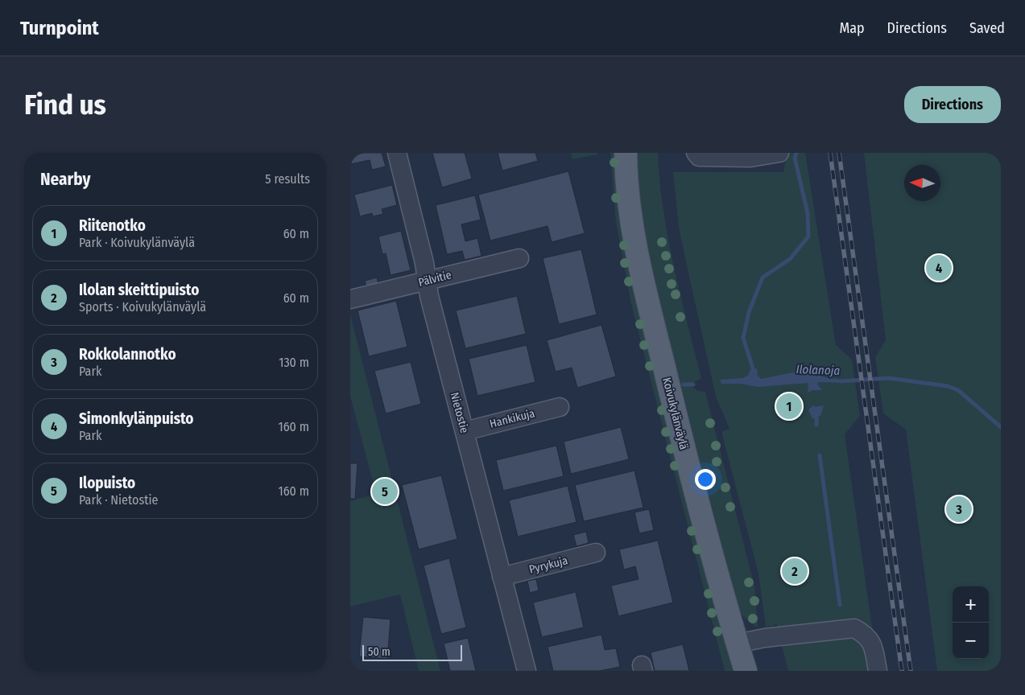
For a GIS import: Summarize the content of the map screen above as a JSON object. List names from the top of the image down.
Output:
{
  "streets": {
    "main road": ["Koivukylänväylä"],
    "street": [
      "Pälvitie",
      "Nietostie",
      "Hankikuja",
      "Pyrykuja"
    ]
  },
  "crossings": [
    ["Pälvitie", "Nietostie"],
    ["Nietostie", "Hankikuja"],
    ["Nietostie", "Pyrykuja"]
  ],
  "water": ["Ilolanoja"],
  "scale_bar": "50 m",
  "north": "left",
  "page": {
    "header": "Turnpoint",
    "nav": ["Map", "Directions", "Saved"],
    "buttons": "Directions",
    "title": "Find us",
    "heading": ["Nearby", "5 results"],
    "list": [
      {
        "mark": "1",
        "name": "Riitenotko",
        "note": "Park · Koivukylänväylä",
        "value": "60 m"
      },
      {
        "mark": "2",
        "name": "Ilolan skeittipuisto",
        "note": "Sports · Koivukylänväylä",
        "value": "60 m"
      },
      {
        "mark": "3",
        "name": "Rokkolannotko",
        "note": "Park",
        "value": "130 m"
      },
      {
        "mark": "4",
        "name": "Simonkylänpuisto",
        "note": "Park",
        "value": "160 m"
      },
      {
        "mark": "5",
        "name": "Ilopuisto",
        "note": "Park · Nietostie",
        "value": "160 m"
      }
    ],
    "pins": [
      "4",
      "1",
      "5",
      "3",
      "2"
    ],
    "map_buttons": ["+", "−"],
    "scale": "50 m"
  }
}
